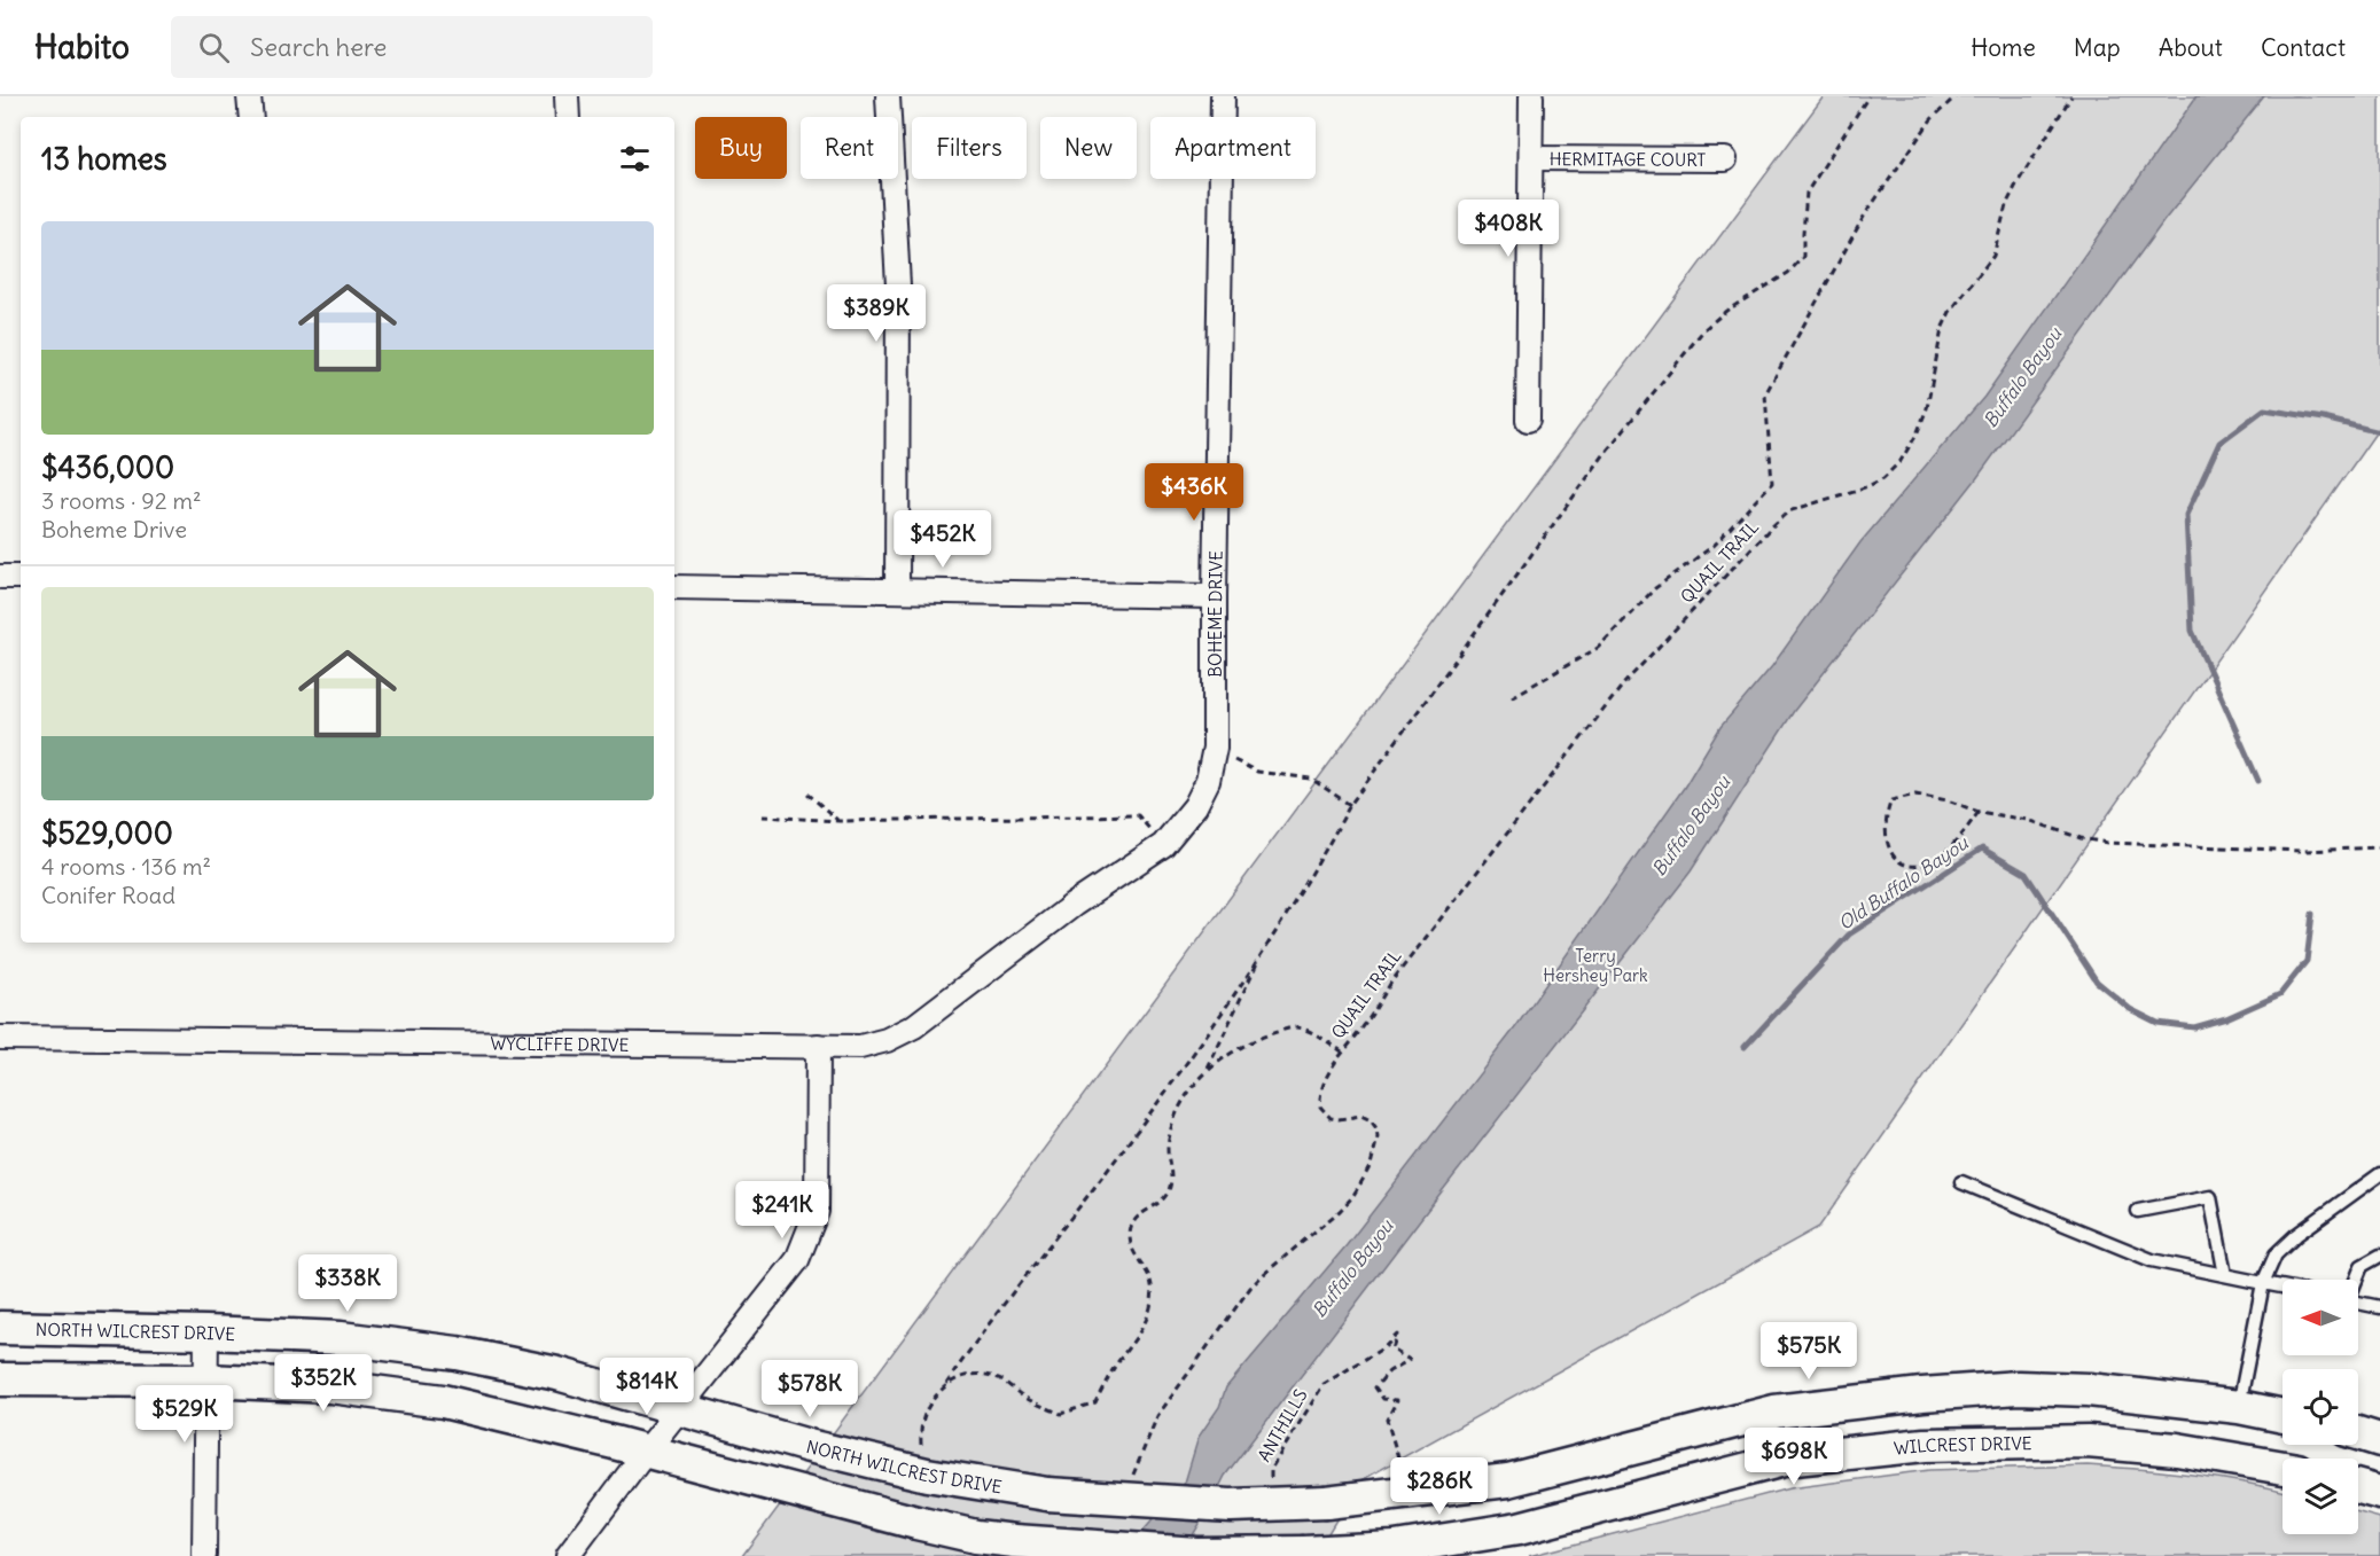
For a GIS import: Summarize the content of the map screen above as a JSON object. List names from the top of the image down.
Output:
{
  "streets": {
    "main road": ["NORTH WILCREST DRIVE", "WILCREST DRIVE"],
    "street": ["HERMITAGE COURT", "BOHEME DRIVE", "WYCLIFFE DRIVE"],
    "path": ["QUAIL TRAIL", "ANTHILLS"]
  },
  "crossings": [
    ["BOHEME DRIVE", "WYCLIFFE DRIVE"],
    ["NORTH WILCREST DRIVE", "ANTHILLS"]
  ],
  "water": ["Buffalo Bayou", "Old Buffalo Bayou"],
  "parks": ["Terry Hershey Park"],
  "north": "left",
  "page": {
    "header": "Habito",
    "search": "Search here",
    "nav": [
      "Home",
      "Map",
      "About",
      "Contact"
    ],
    "chip": [
      "Buy",
      "Rent",
      "Filters",
      "New",
      "Apartment"
    ],
    "heading": "13 homes",
    "price": [
      "$408K",
      "$389K",
      "$436K",
      "$452K",
      "$241K",
      "$338K",
      "$575K",
      "$352K",
      "$814K",
      "$578K",
      "$529K",
      "$698K",
      "$286K"
    ],
    "list": [
      {
        "name": "$436,000",
        "note": "3 rooms · 92 m² · Boheme Drive"
      },
      {
        "name": "$529,000",
        "note": "4 rooms · 136 m² · Conifer Road"
      }
    ]
  }
}
